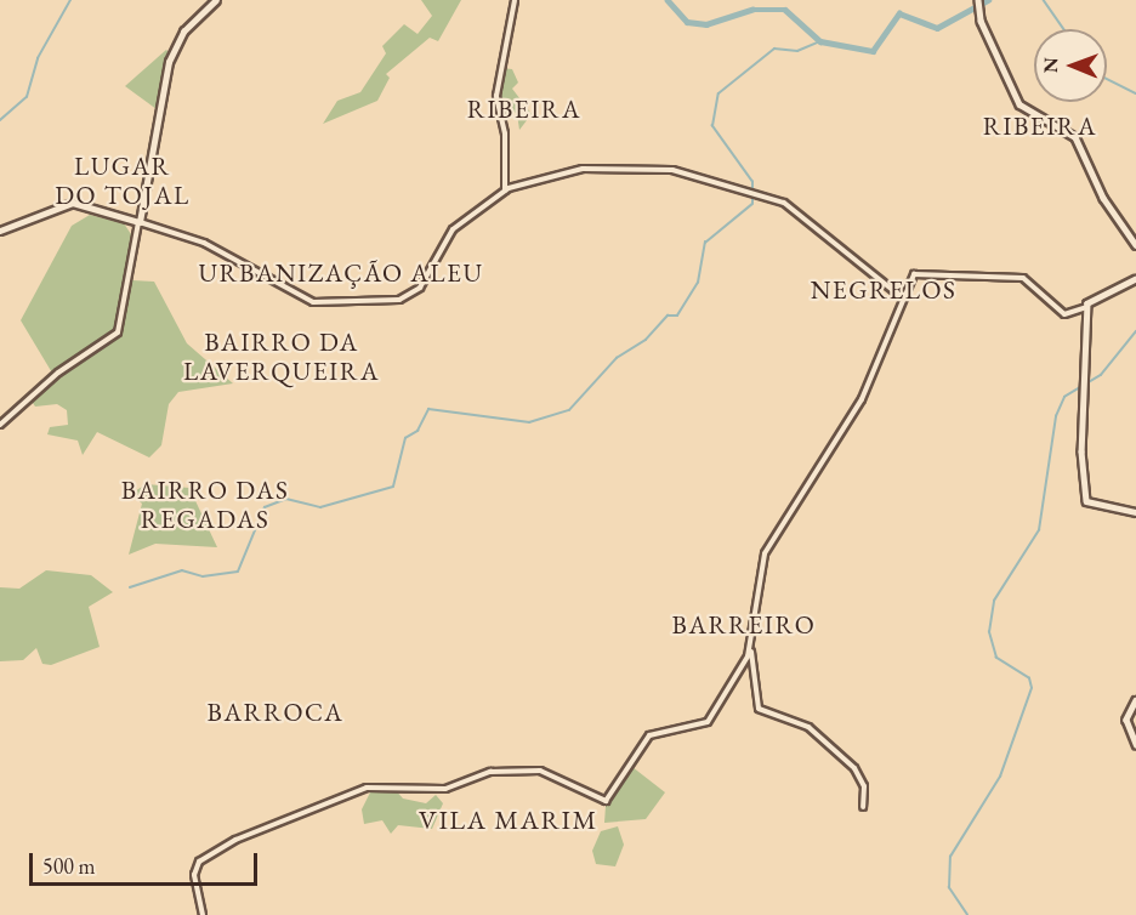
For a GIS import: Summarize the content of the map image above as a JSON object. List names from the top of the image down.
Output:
{
  "districts": [
    "RIBEIRA",
    "RIBEIRA",
    "LUGAR DO TOJAL",
    "URBANIZAÇÃO ALEU",
    "NEGRELOS",
    "BAIRRO DA LAVERQUEIRA",
    "BAIRRO DAS REGADAS",
    "BARREIRO",
    "BARROCA",
    "VILA MARIM"
  ],
  "scale_bar": "500 m",
  "north": "left"
}
